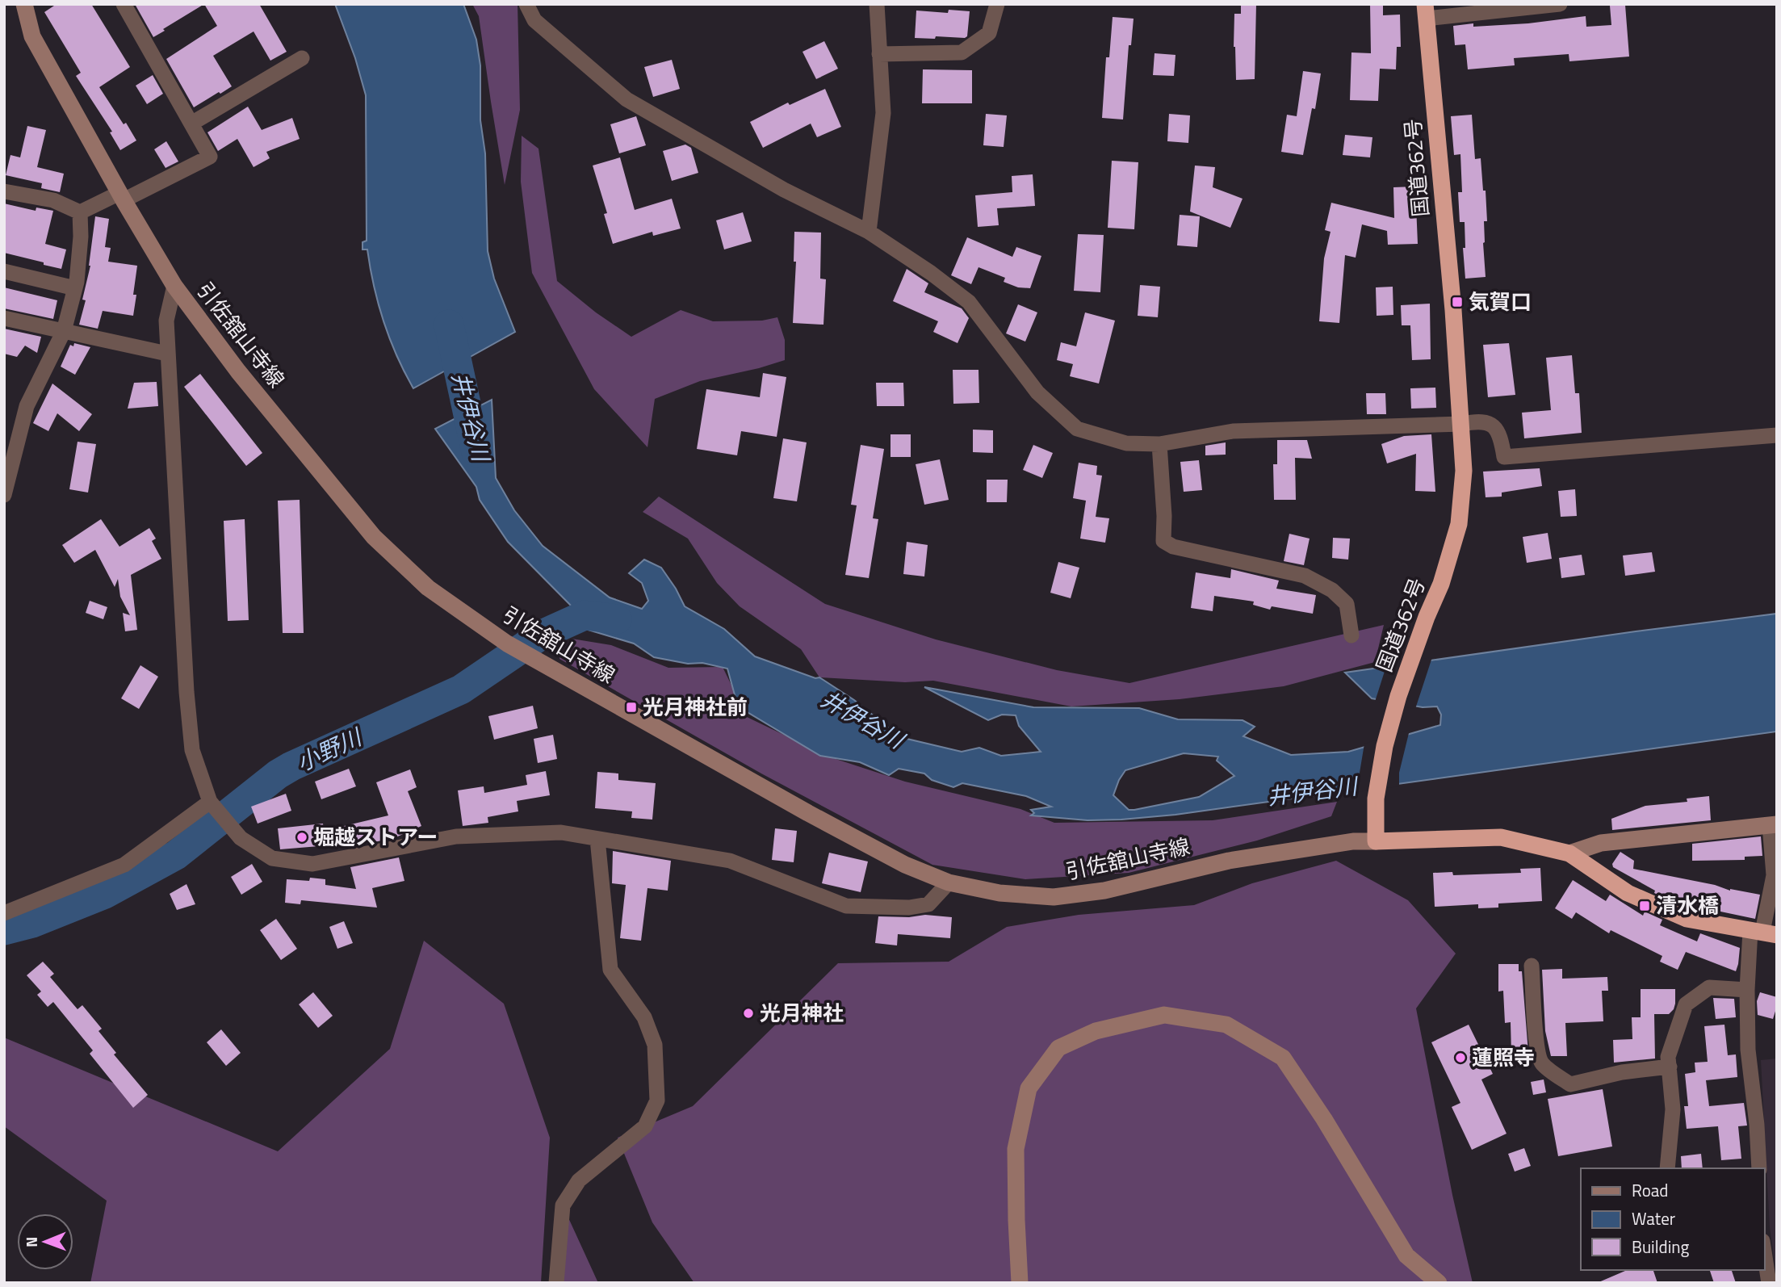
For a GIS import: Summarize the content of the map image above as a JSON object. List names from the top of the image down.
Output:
{
  "streets": {
    "highway": ["国道362号"],
    "main road": ["引佐舘山寺線"]
  },
  "crossings": [
    ["国道362号", "引佐舘山寺線"]
  ],
  "water": ["井伊谷川", "小野川"],
  "places": {
    "transit": ["気賀口", "光月神社前", "清水橋"],
    "other": ["堀越ストアー", "光月神社", "蓮照寺"]
  },
  "legend": ["Road", "Water", "Building"],
  "north": "left"
}
